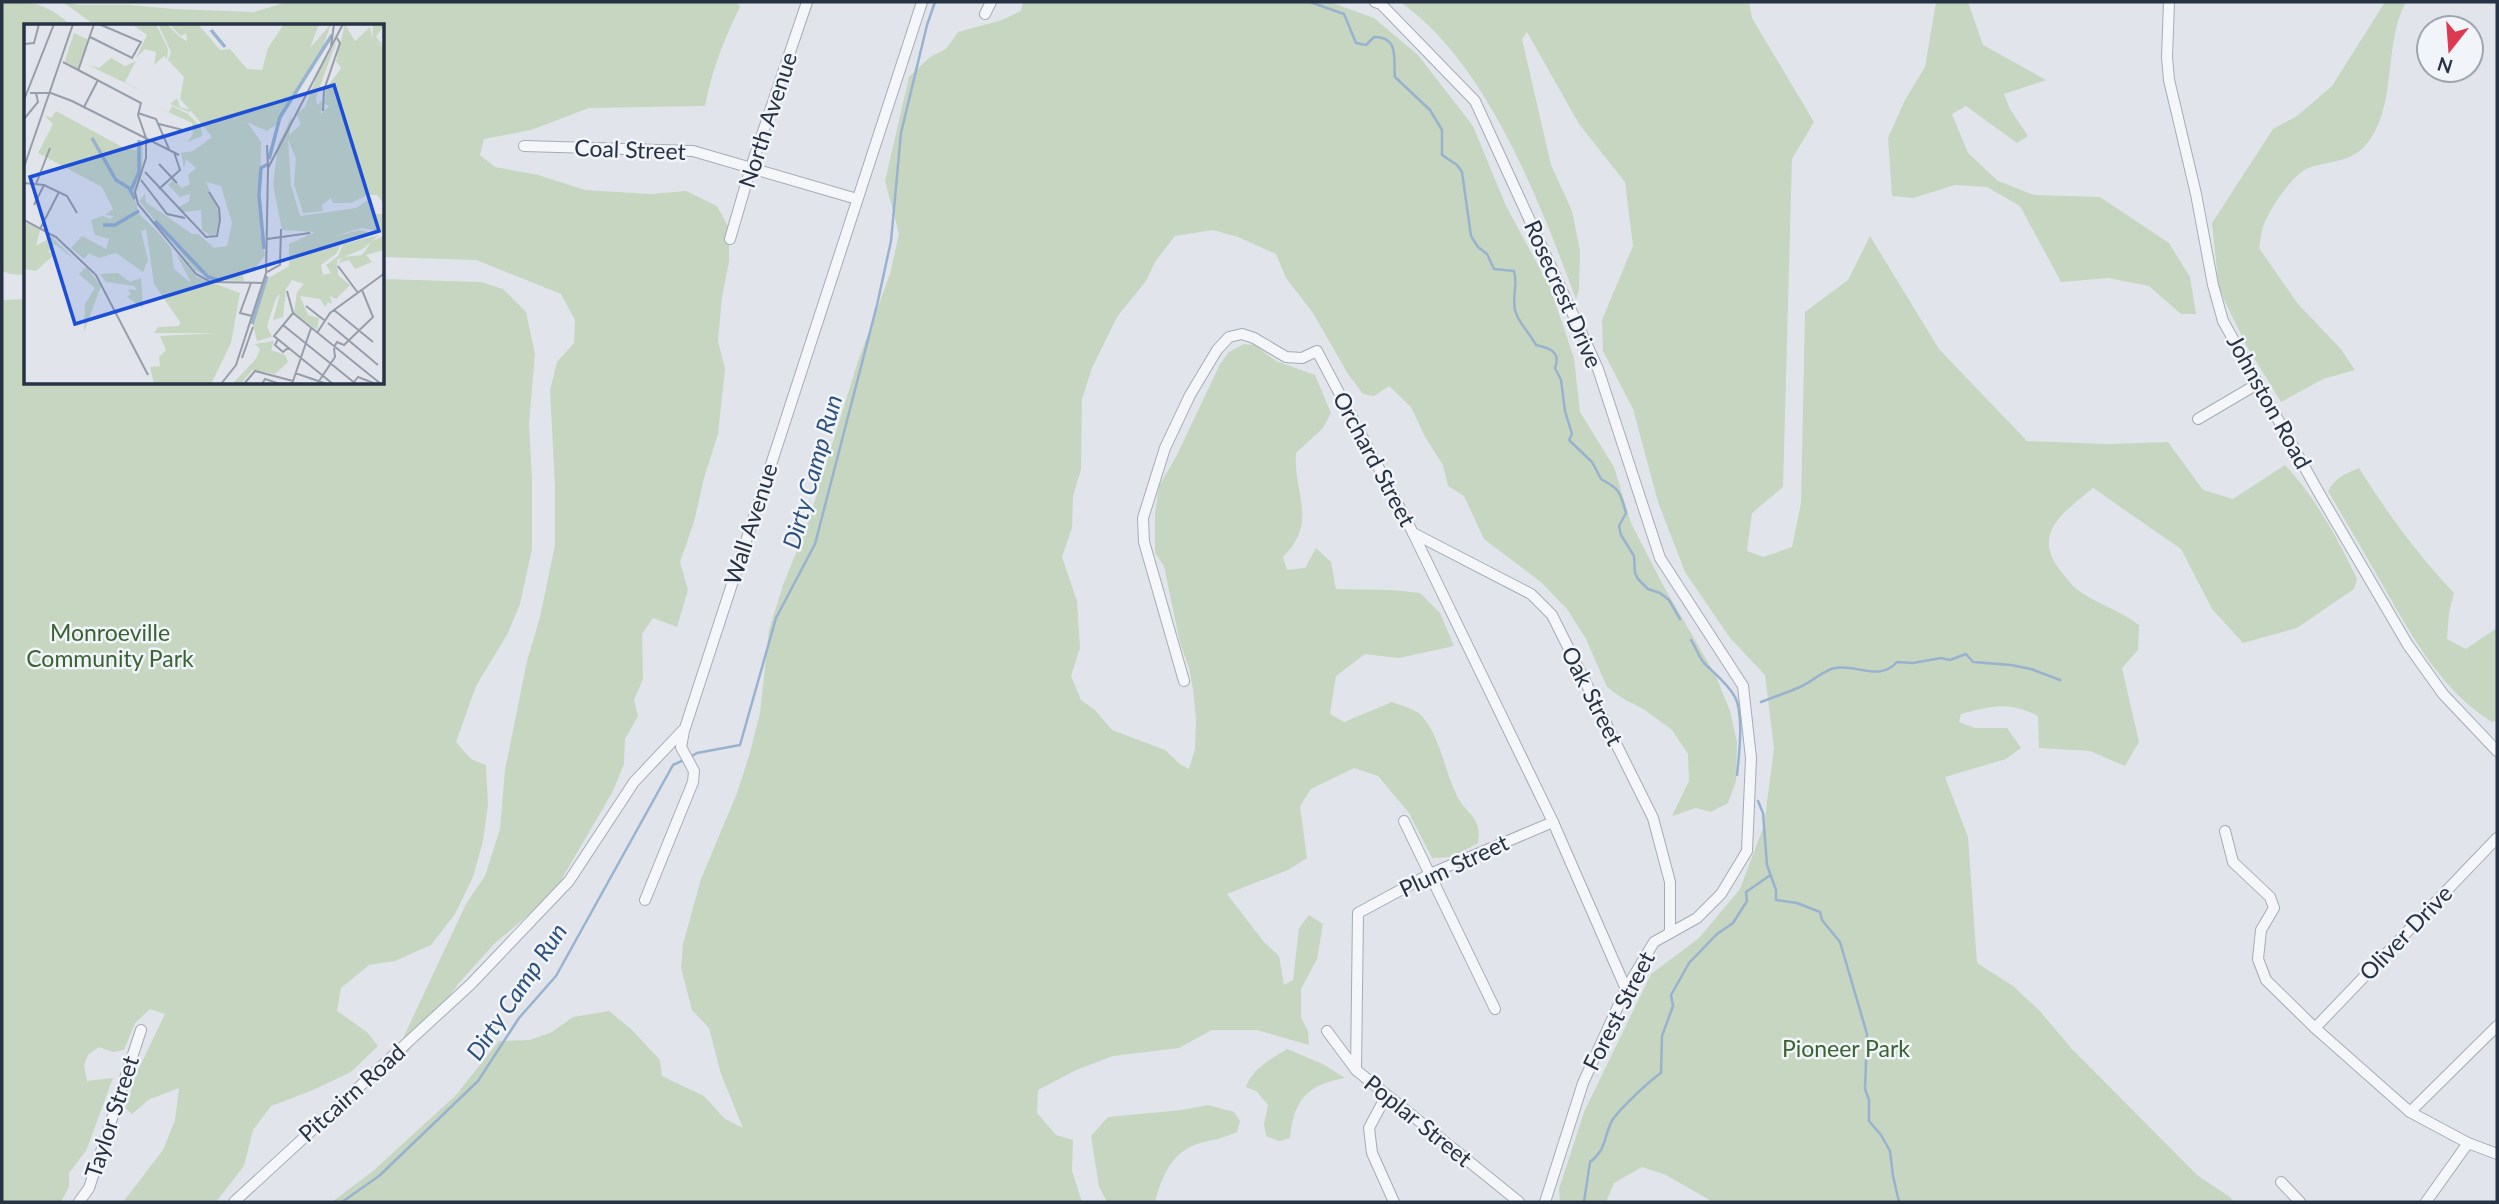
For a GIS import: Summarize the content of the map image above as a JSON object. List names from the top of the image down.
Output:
{
  "streets": {
    "street": [
      "North Avenue",
      "Coal Street",
      "Rosecrest Drive",
      "Johnston Road",
      "Orchard Street",
      "Wall Avenue",
      "Oak Street",
      "Plum Street",
      "Oliver Drive",
      "Forest Street",
      "Pitcairn Road",
      "Taylor Street",
      "Poplar Street"
    ]
  },
  "crossings": [
    ["North Avenue", "Coal Street"],
    ["Coal Street", "Wall Avenue"],
    ["Rosecrest Drive", "Forest Street"],
    ["Orchard Street", "Oak Street"],
    ["Orchard Street", "Plum Street"],
    ["Orchard Street", "Forest Street"],
    ["Wall Avenue", "Pitcairn Road"],
    ["Oak Street", "Forest Street"],
    ["Plum Street", "Poplar Street"]
  ],
  "water": ["Dirty Camp Run"],
  "parks": ["Monroeville Community Park", "Pioneer Park"],
  "north": "bottom"
}
